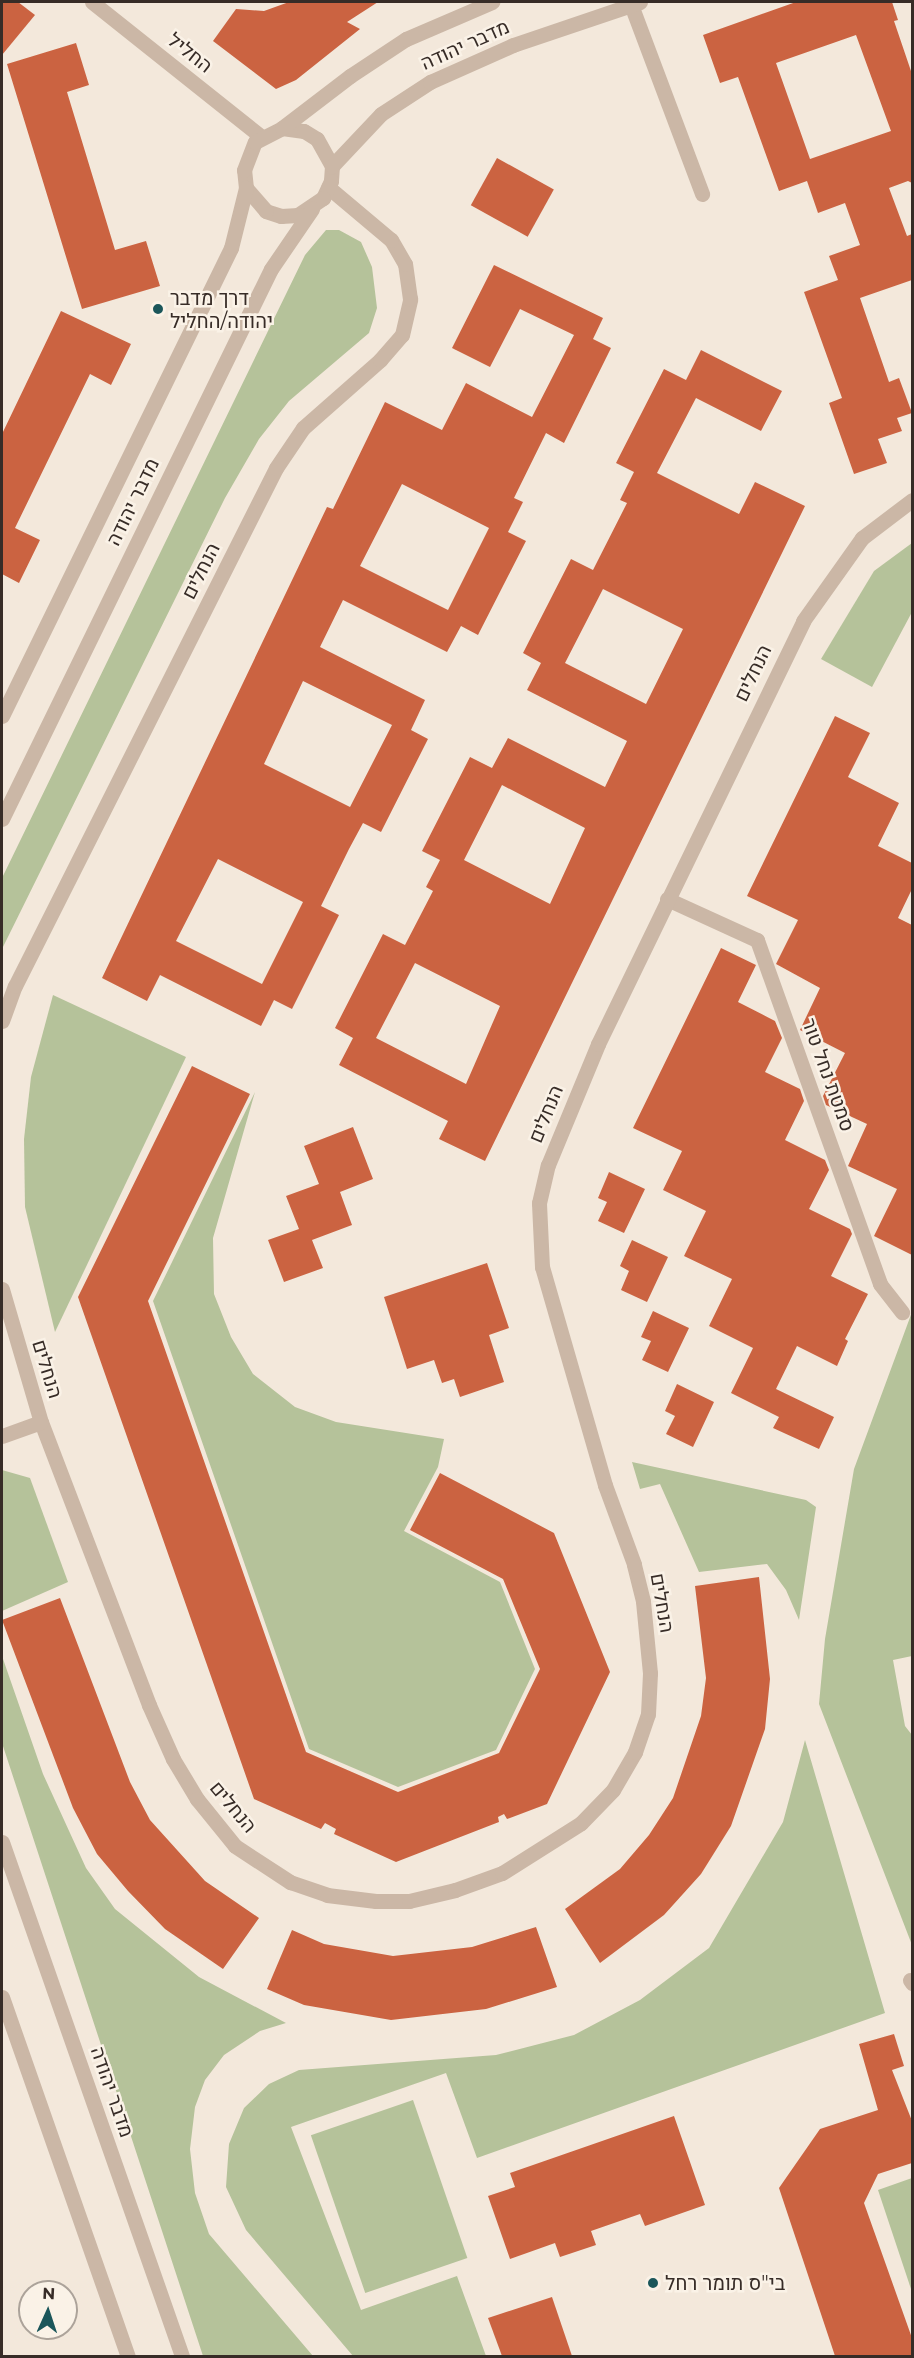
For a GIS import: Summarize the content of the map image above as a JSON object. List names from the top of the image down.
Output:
{
  "streets": {
    "street": [
      "מדבר יהודה",
      "החליל",
      "הנחלים",
      "סמטת נחל טור"
    ]
  },
  "crossings": [
    ["מדבר יהודה", "החליל"],
    ["מדבר יהודה", "הנחלים"],
    ["החליל", "הנחלים"],
    ["הנחלים", "סמטת נחל טור"]
  ],
  "places": ["דרך מדבר יהודה/החליל", "בי\"ס תומר רחל"],
  "north": "top"
}
